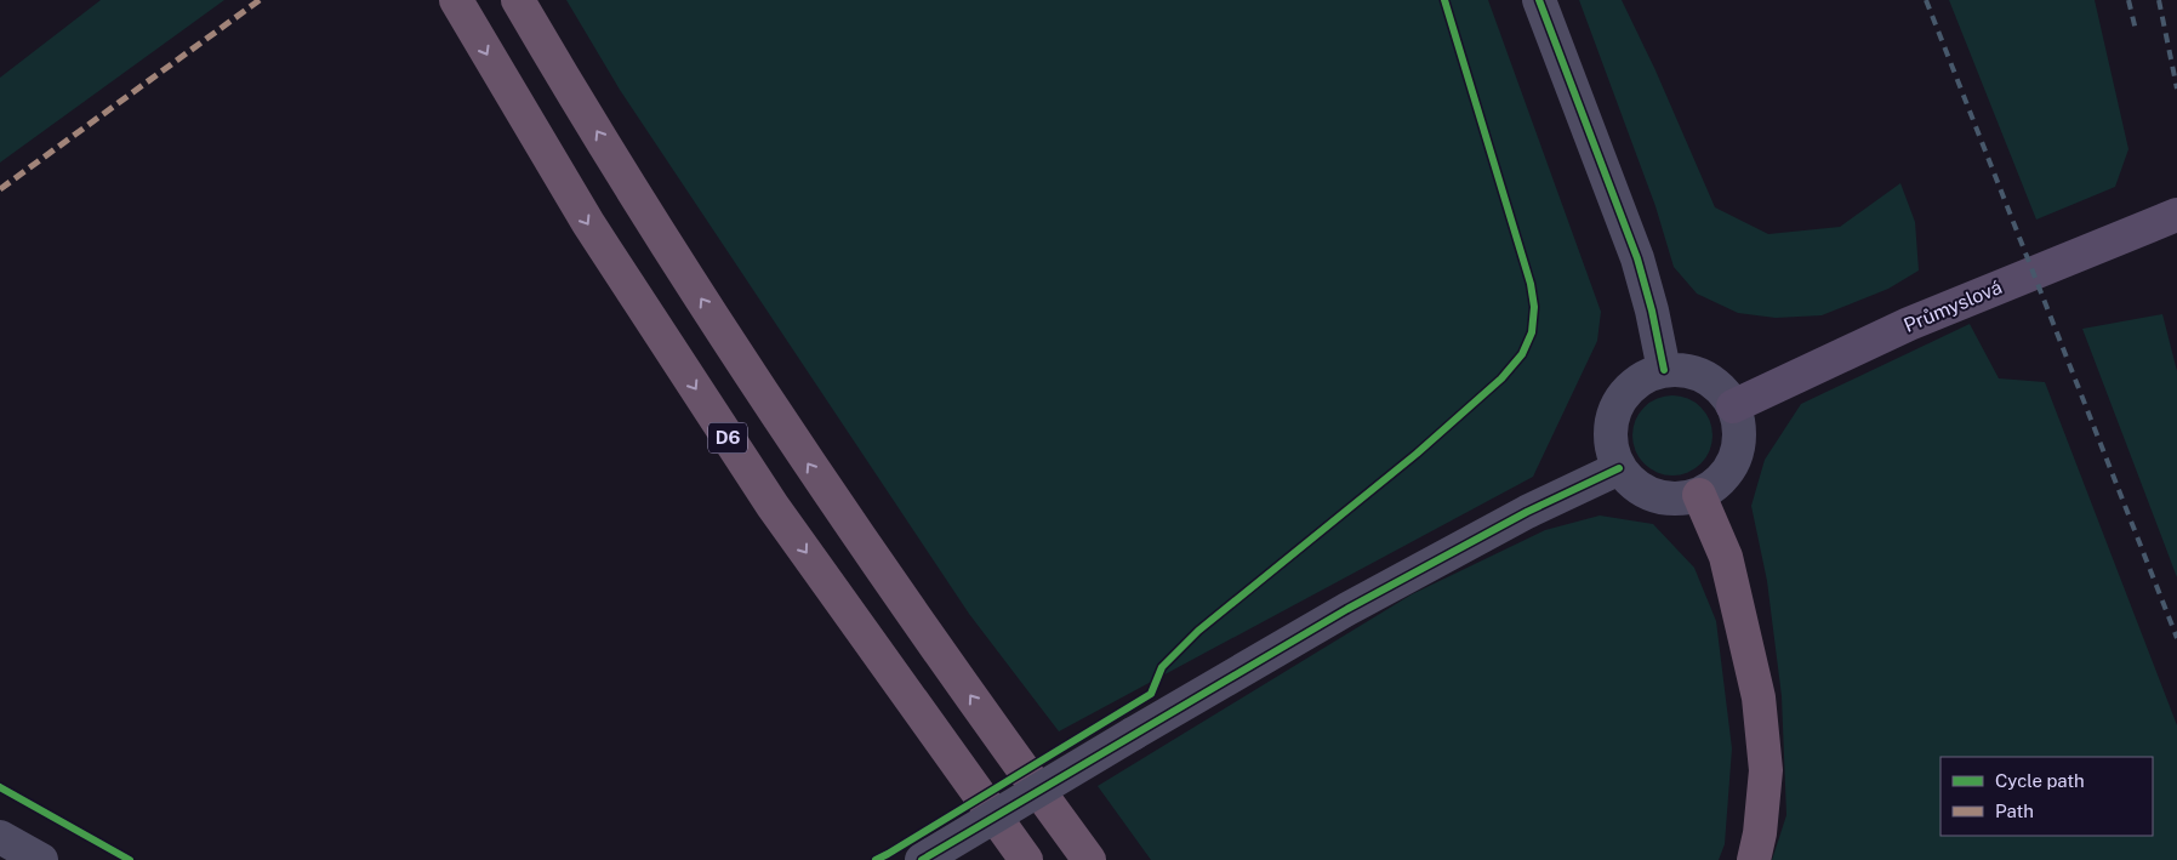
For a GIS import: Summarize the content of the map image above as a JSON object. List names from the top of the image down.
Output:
{
  "streets": {
    "highway": ["D6"],
    "main road": ["Průmyslová"]
  },
  "legend": ["Cycle path", "Path"]
}
